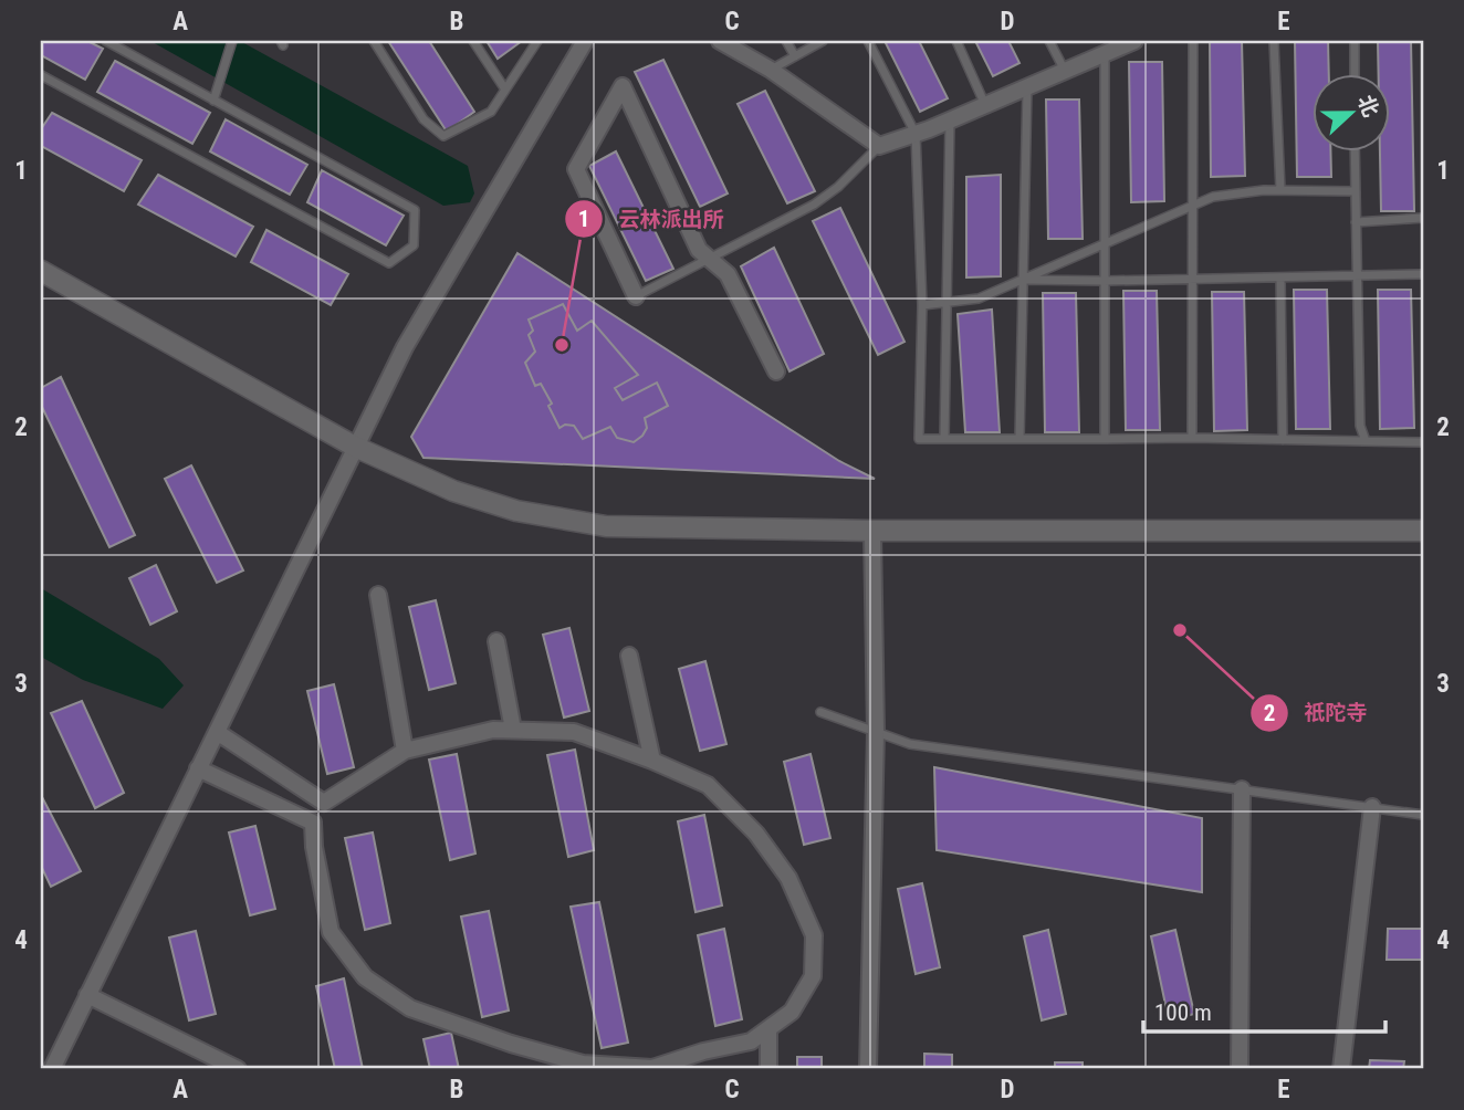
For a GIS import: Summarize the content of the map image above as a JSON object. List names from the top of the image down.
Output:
{
  "places": ["云林派出所", "祇陀寺"],
  "scale_bar": "100 m",
  "north": "right",
  "grid": {
    "columns": [
      "A",
      "B",
      "C",
      "D",
      "E"
    ],
    "rows": [
      "1",
      "2",
      "3",
      "4"
    ]
  }
}
